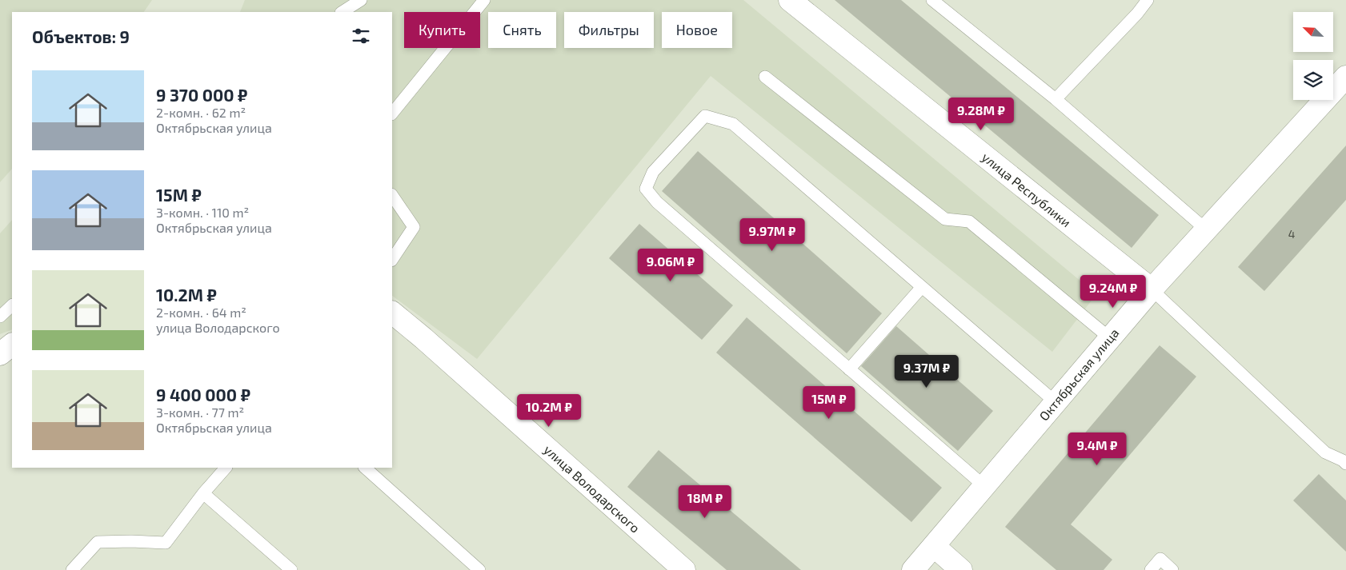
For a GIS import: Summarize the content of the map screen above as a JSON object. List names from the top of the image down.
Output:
{
  "streets": {
    "street": ["улица Республики", "Октябрьская улица", "улица Володарского"]
  },
  "crossings": [
    ["улица Республики", "Октябрьская улица"]
  ],
  "house_numbers": ["4"],
  "north": "top left",
  "page": {
    "chip": [
      "Купить",
      "Снять",
      "Фильтры",
      "Новое"
    ],
    "heading": "Объектов: 9",
    "list": [
      {
        "name": "9 370 000 ₽",
        "note": "2-комн. · 62 m² · Октябрьская улица"
      },
      {
        "name": "15M ₽",
        "note": "3-комн. · 110 m² · Октябрьская улица"
      },
      {
        "name": "10.2M ₽",
        "note": "2-комн. · 64 m² · улица Володарского"
      },
      {
        "name": "9 400 000 ₽",
        "note": "3-комн. · 77 m² · Октябрьская улица"
      }
    ],
    "price": [
      "9.28M ₽",
      "9.97M ₽",
      "9.06M ₽",
      "9.24M ₽",
      "9.37M ₽",
      "15M ₽",
      "10.2M ₽",
      "9.4M ₽",
      "18M ₽"
    ]
  }
}
